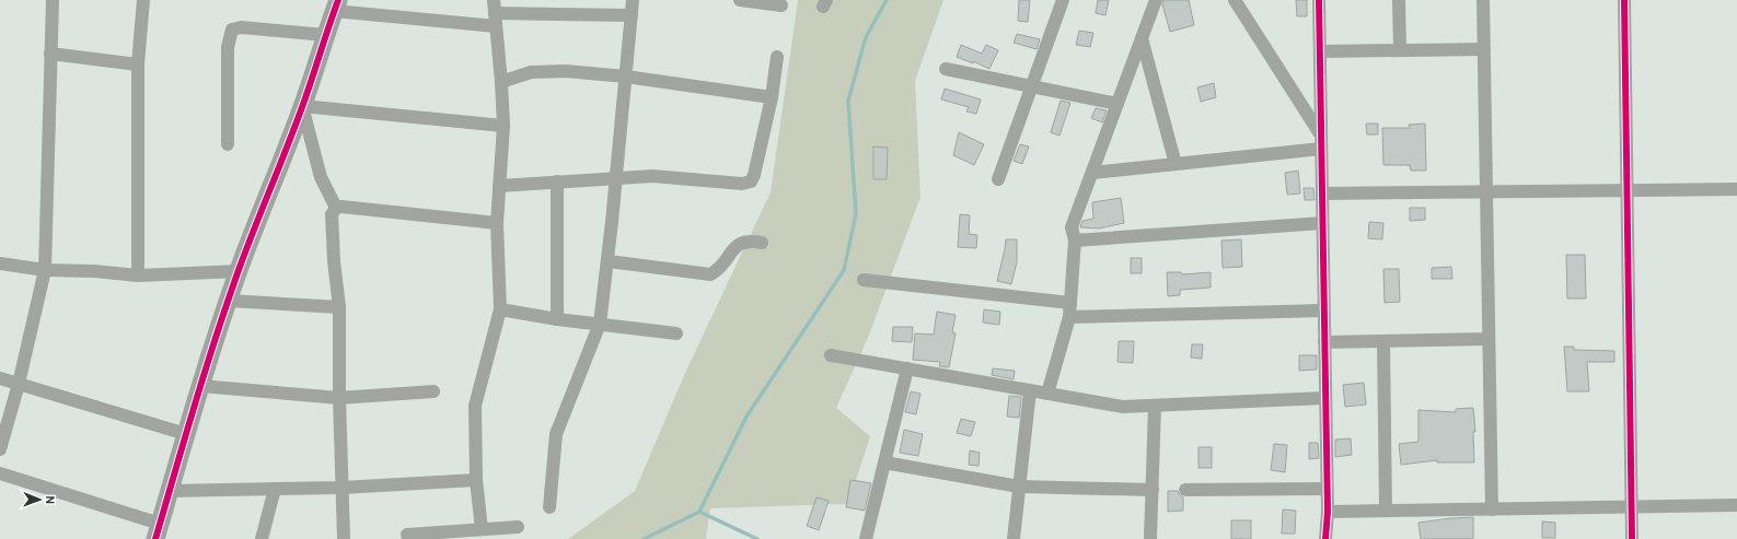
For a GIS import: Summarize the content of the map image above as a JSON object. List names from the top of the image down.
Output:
{
  "north": "right"
}
